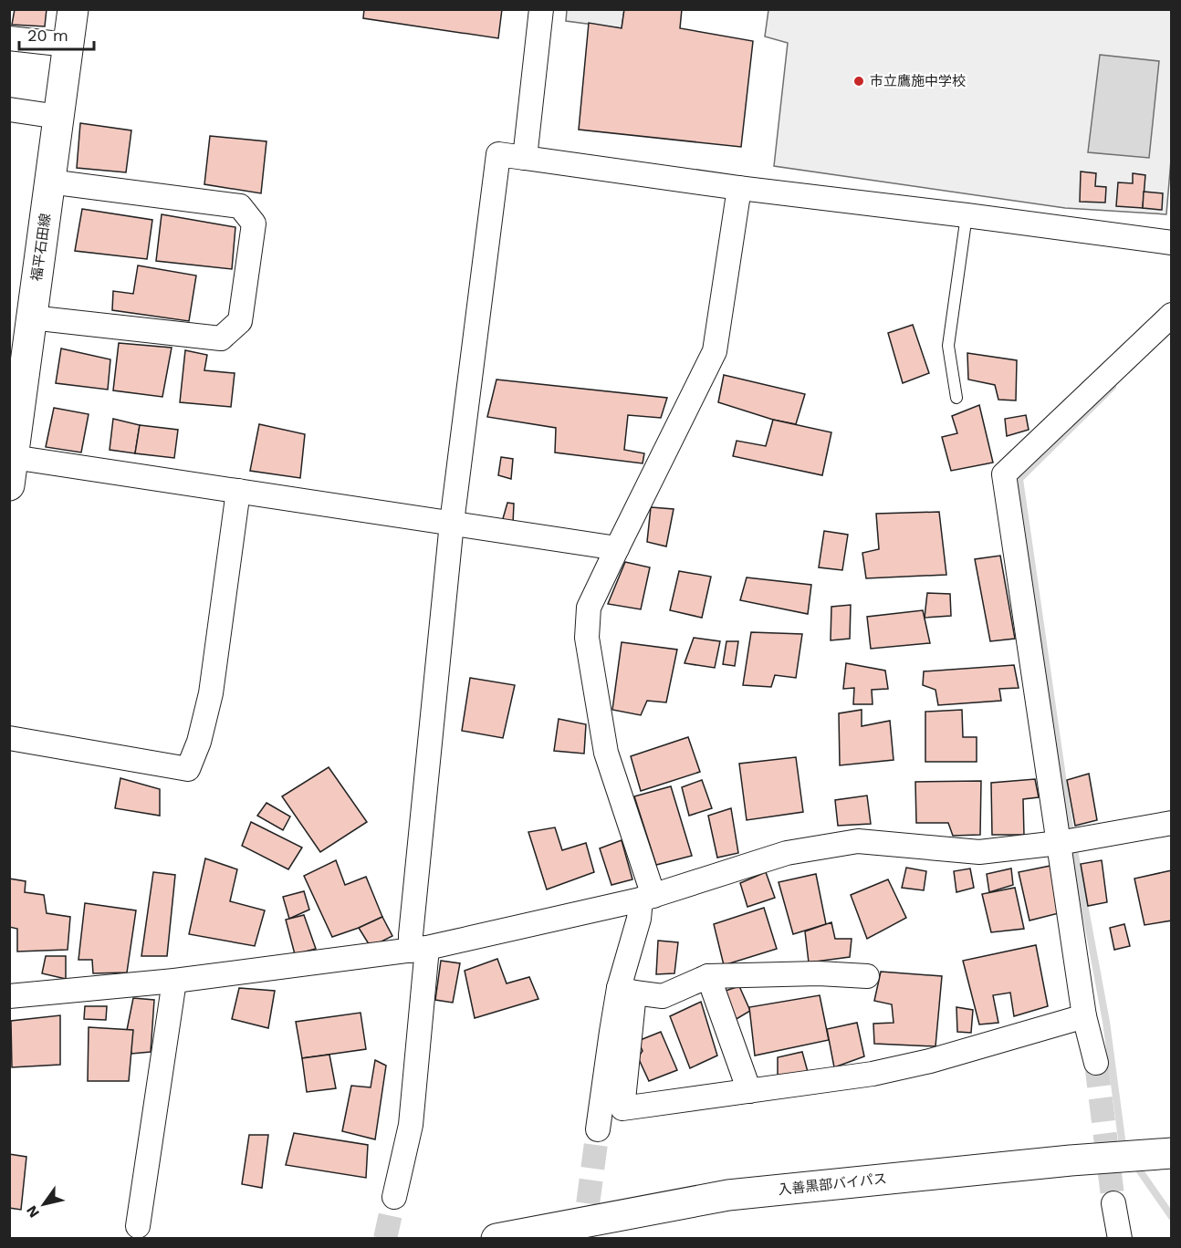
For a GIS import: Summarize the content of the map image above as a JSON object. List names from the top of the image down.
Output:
{
  "streets": {
    "main road": ["福平石田線", "入善黒部バイパス"]
  },
  "places": ["市立鷹施中学校"],
  "scale_bar": "20 m",
  "north": "bottom left"
}
